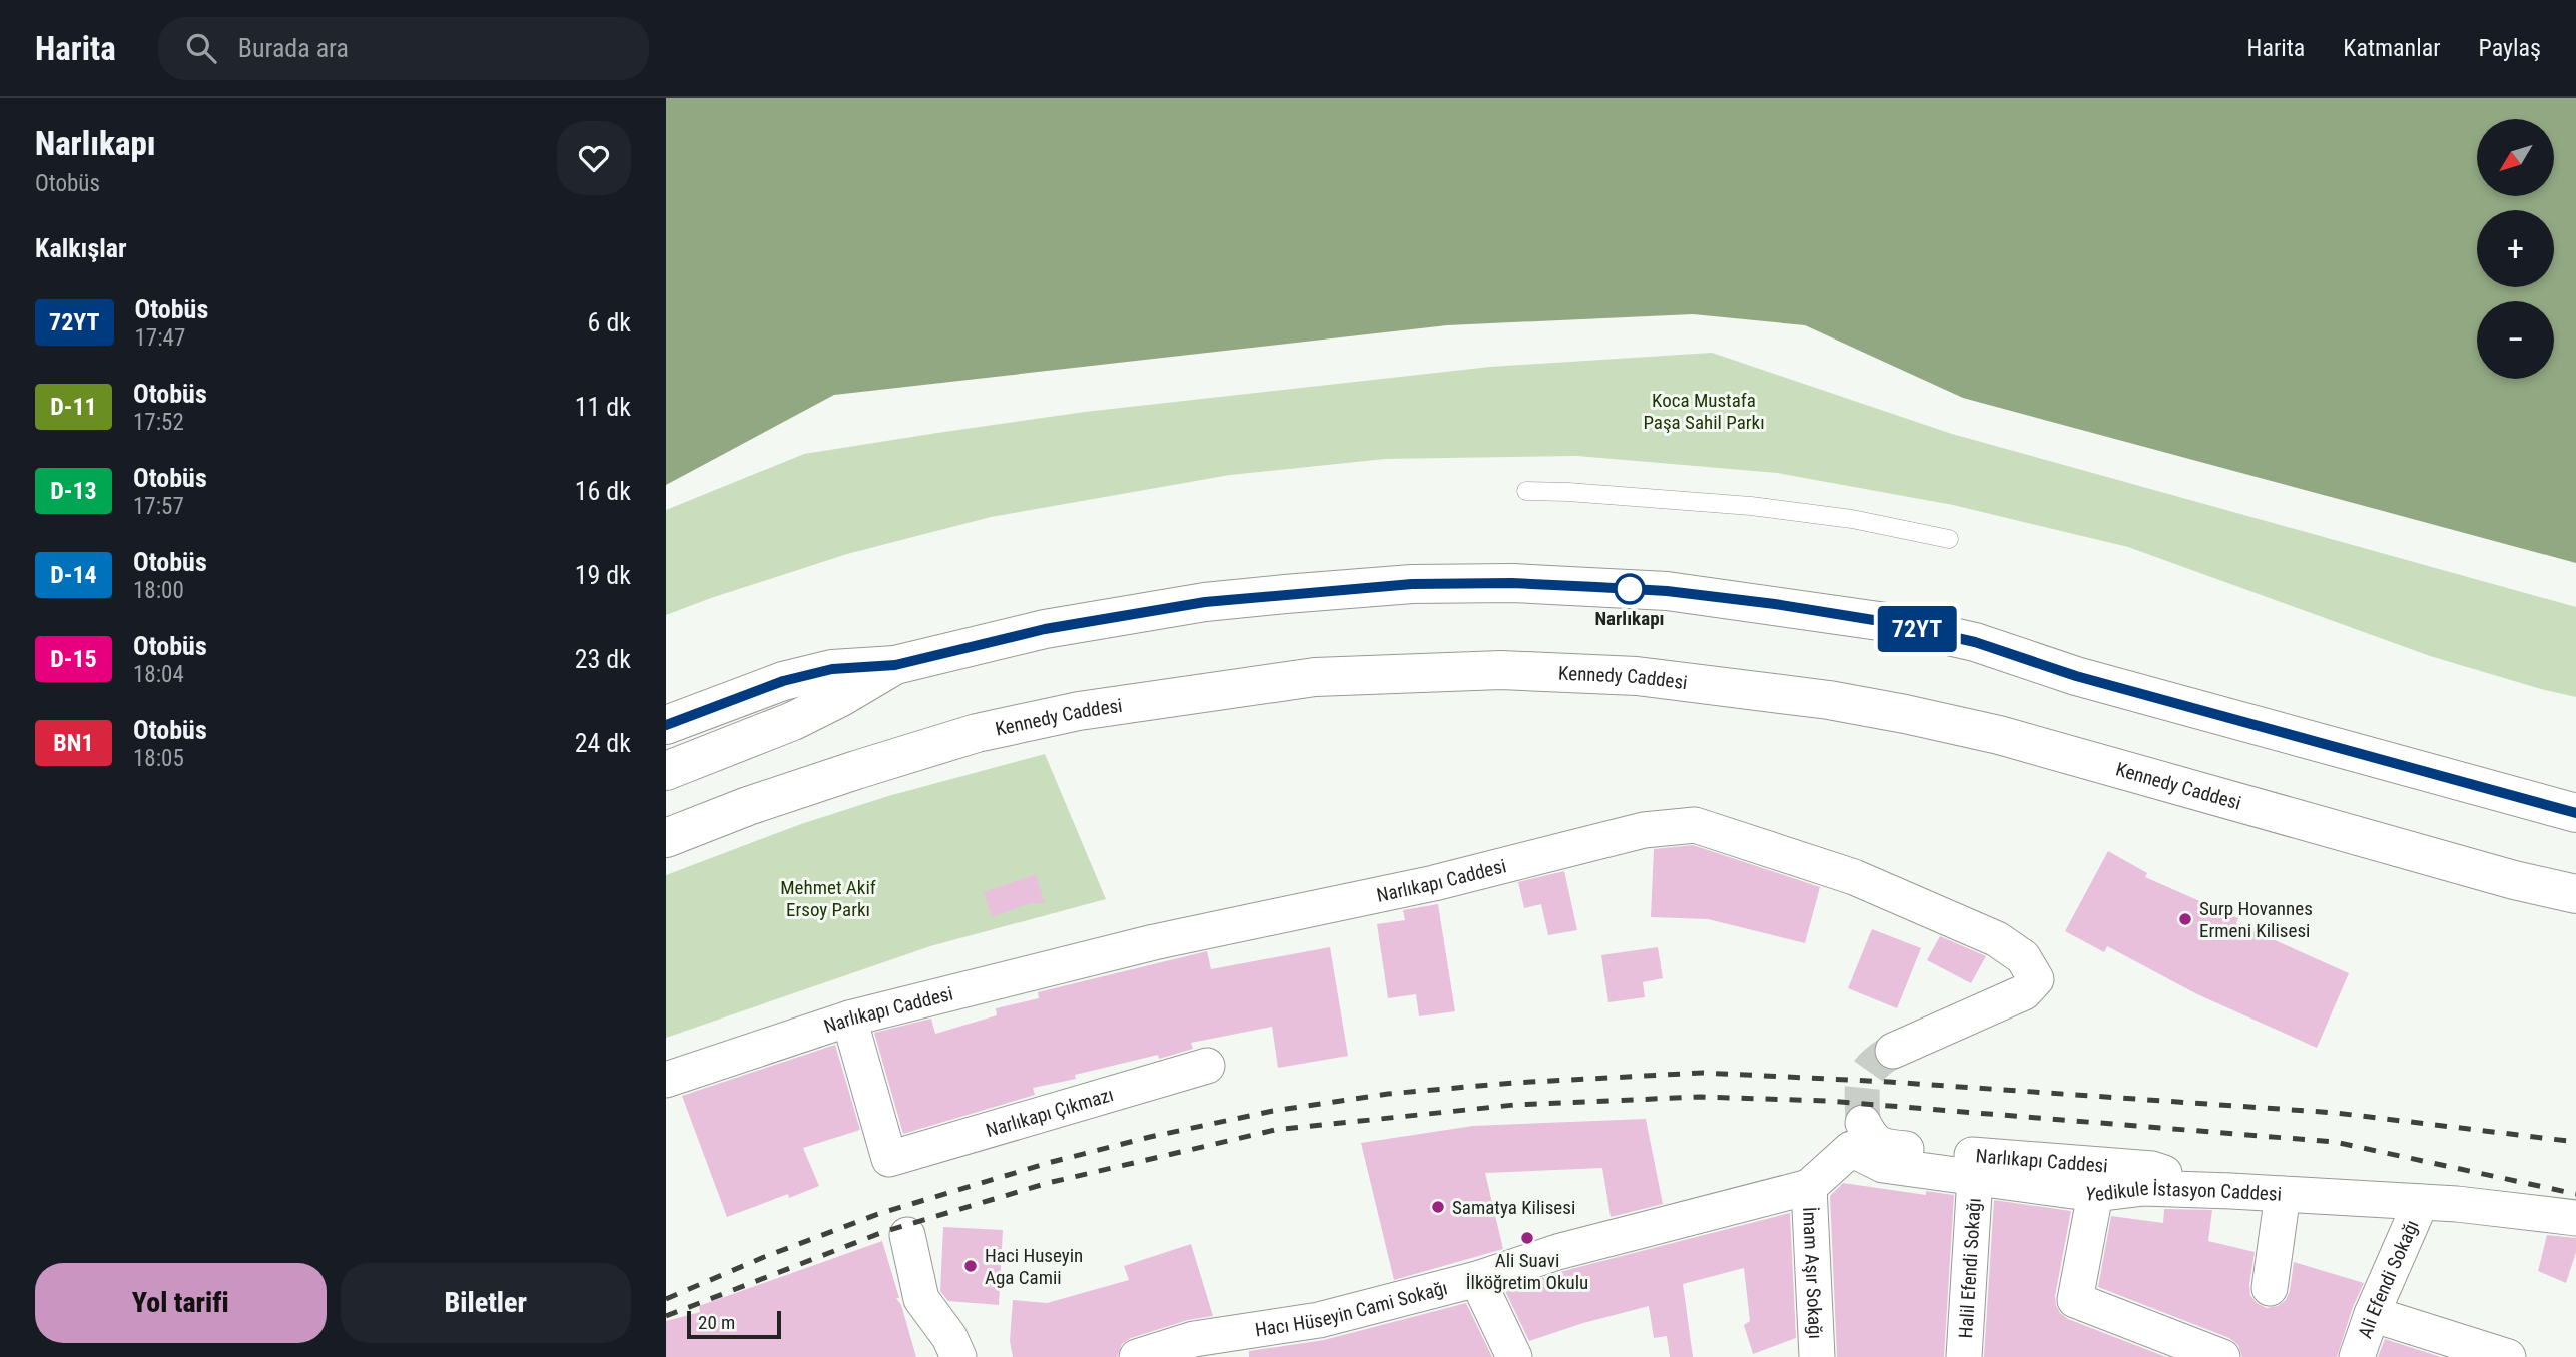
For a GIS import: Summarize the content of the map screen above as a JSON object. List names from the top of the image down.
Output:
{
  "streets": {
    "main road": ["Kennedy Caddesi"],
    "street": [
      "Narlıkapı Caddesi",
      "Narlıkapı Çıkmazı",
      "Yedikule İstasyon Caddesi",
      "Halil Efendi Sokağı",
      "İmam Aşır Sokağı",
      "Ali Efendi Sokağı",
      "Hacı Hüseyin Cami Sokağı"
    ]
  },
  "crossings": [
    ["Narlıkapı Caddesi", "Narlıkapı Çıkmazı"],
    ["Narlıkapı Caddesi", "Yedikule İstasyon Caddesi"],
    ["Yedikule İstasyon Caddesi", "Halil Efendi Sokağı"],
    ["Yedikule İstasyon Caddesi", "İmam Aşır Sokağı"],
    ["Yedikule İstasyon Caddesi", "Ali Efendi Sokağı"],
    ["Yedikule İstasyon Caddesi", "Hacı Hüseyin Cami Sokağı"],
    ["İmam Aşır Sokağı", "Hacı Hüseyin Cami Sokağı"]
  ],
  "parks": ["Koca Mustafa Paşa Sahil Parkı", "Mehmet Akif Ersoy Parkı"],
  "places": [
    "Narlıkapı",
    "Surp Hovannes Ermeni Kilisesi",
    "Samatya Kilisesi",
    "Ali Suavi İlköğretim Okulu",
    "Haci Huseyin Aga Camii"
  ],
  "lines": ["bus line 72YT"],
  "scale_bar": "20 m",
  "north": "bottom left",
  "page": {
    "header": "Harita",
    "search": "Burada ara",
    "nav": ["Harita", "Katmanlar", "Paylaş"],
    "heading": [
      ["Narlıkapı", "Otobüs"],
      "Kalkışlar"
    ],
    "on_map": "72YT",
    "map_buttons": ["+", "−"],
    "list": [
      {
        "mark": "72YT",
        "name": "Otobüs",
        "note": "17:47",
        "value": "6 dk"
      },
      {
        "mark": "D-11",
        "name": "Otobüs",
        "note": "17:52",
        "value": "11 dk"
      },
      {
        "mark": "D-13",
        "name": "Otobüs",
        "note": "17:57",
        "value": "16 dk"
      },
      {
        "mark": "D-14",
        "name": "Otobüs",
        "note": "18:00",
        "value": "19 dk"
      },
      {
        "mark": "D-15",
        "name": "Otobüs",
        "note": "18:04",
        "value": "23 dk"
      },
      {
        "mark": "BN1",
        "name": "Otobüs",
        "note": "18:05",
        "value": "24 dk"
      }
    ],
    "buttons": ["Yol tarifi", "Biletler"],
    "scale": "20 m"
  }
}
